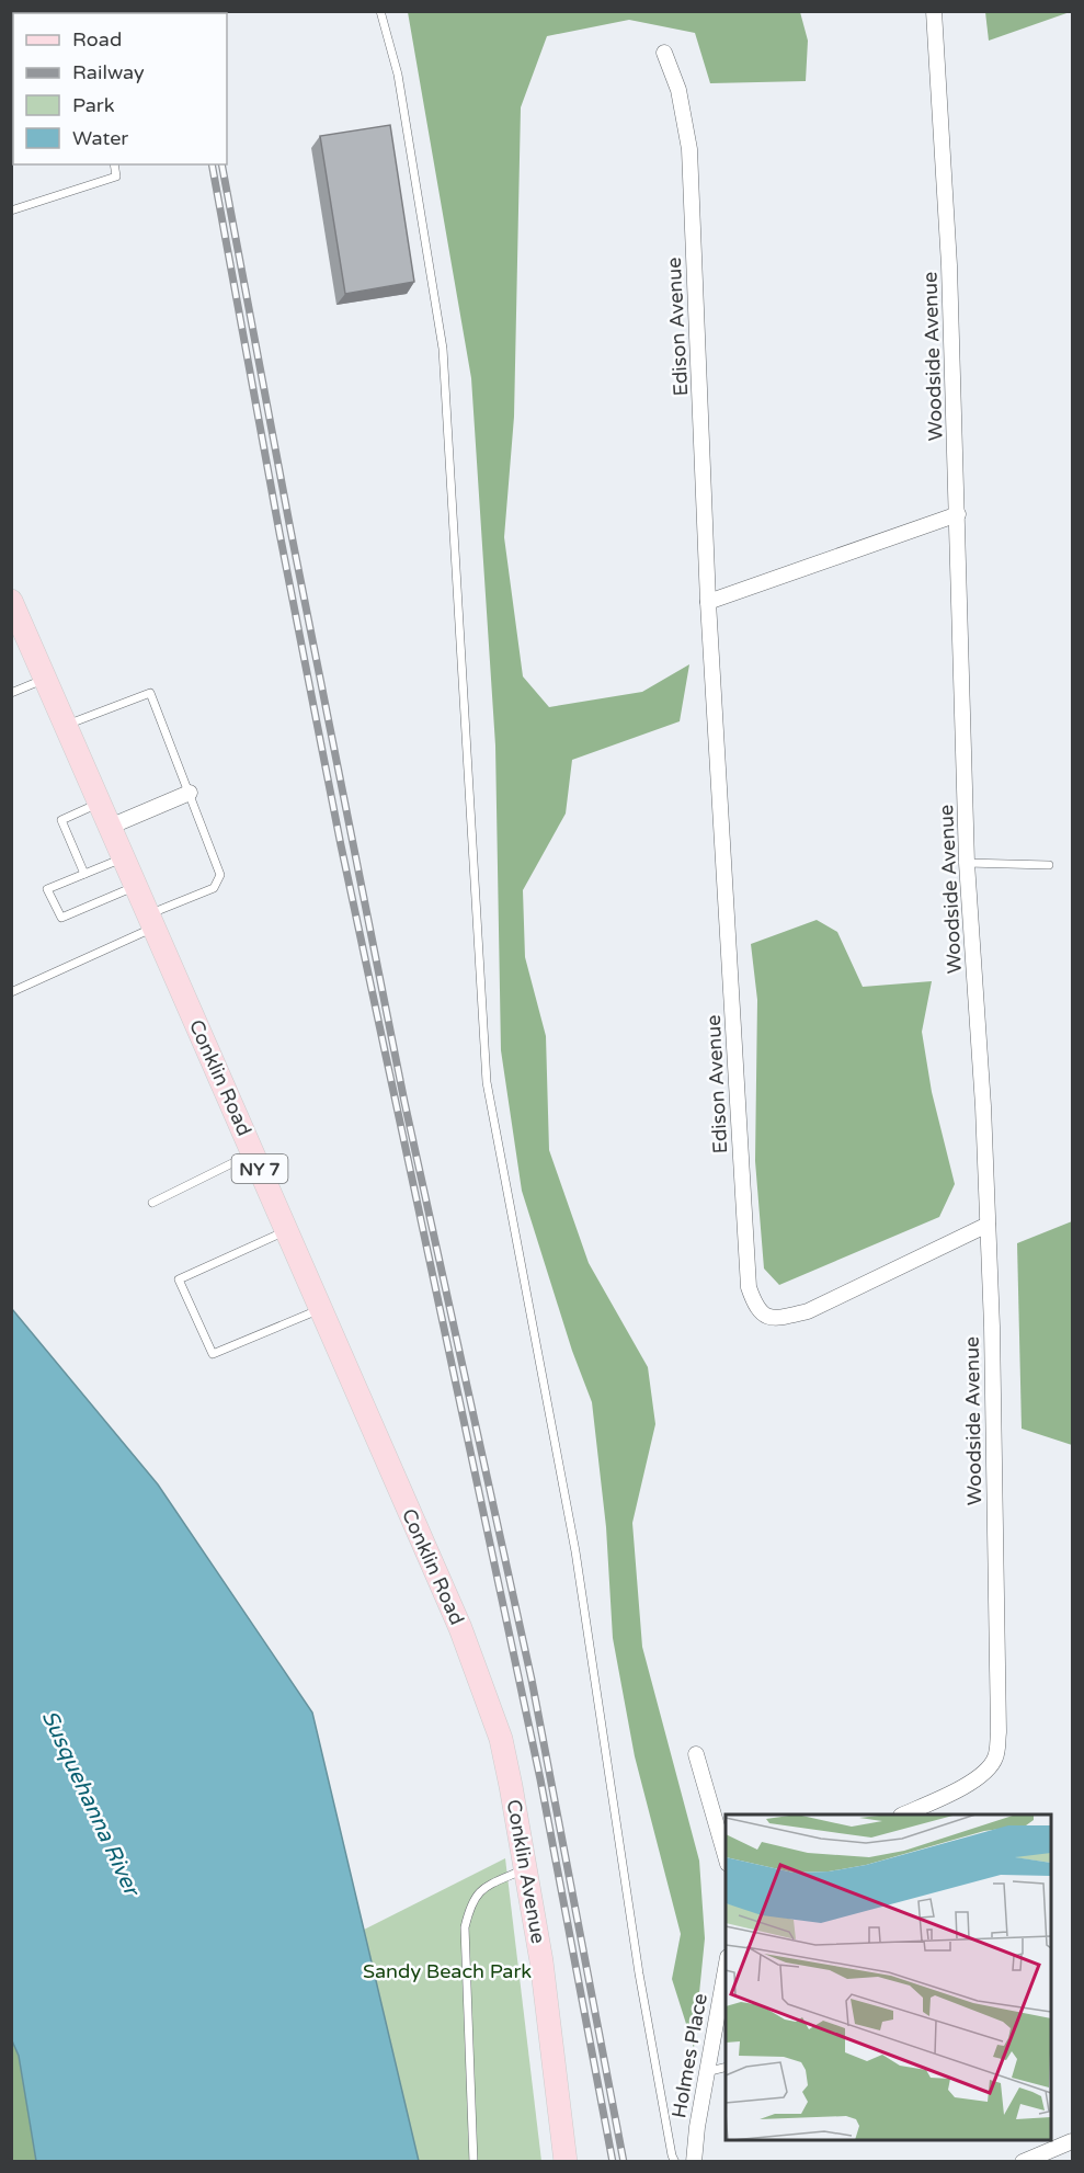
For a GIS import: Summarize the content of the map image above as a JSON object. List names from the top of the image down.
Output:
{
  "streets": {
    "main road": ["Conklin Road", "NY 7", "Conklin Avenue"],
    "street": ["Edison Avenue", "Woodside Avenue", "Holmes Place"]
  },
  "crossings": [
    ["Edison Avenue", "Woodside Avenue"],
    ["Conklin Road", "Conklin Avenue"]
  ],
  "water": ["Susquehanna River"],
  "parks": ["Sandy Beach Park"],
  "legend": [
    "Road",
    "Railway",
    "Park",
    "Water"
  ]
}
